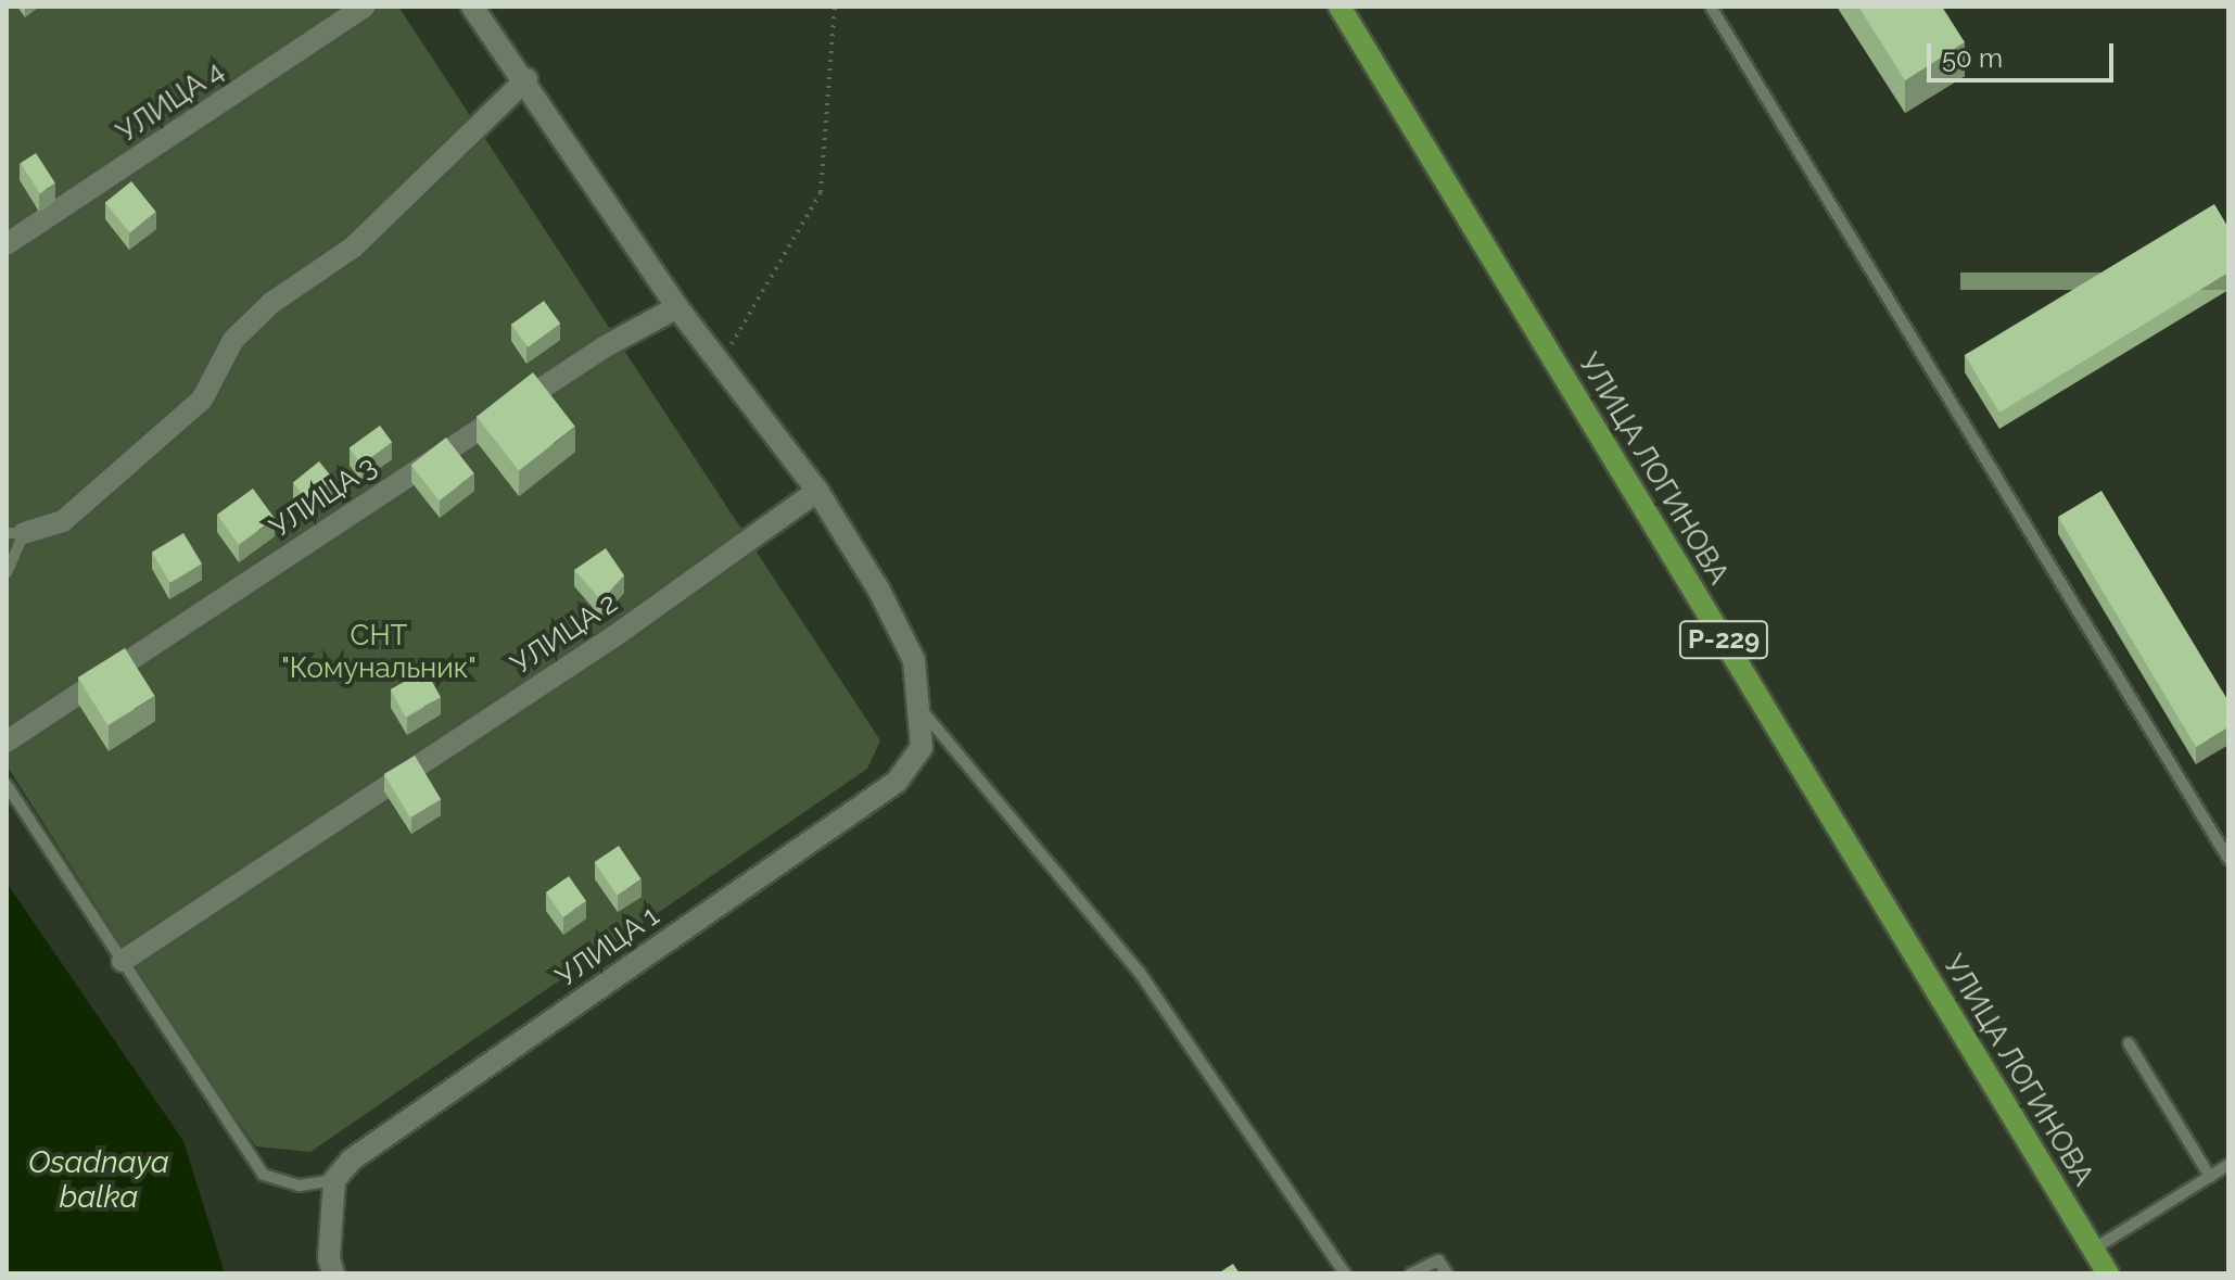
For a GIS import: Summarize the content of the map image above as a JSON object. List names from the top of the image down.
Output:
{
  "streets": {
    "main road": ["УЛИЦА ЛОГИНОВА", "Р-229"],
    "street": [
      "УЛИЦА 4",
      "УЛИЦА 3",
      "УЛИЦА 2",
      "УЛИЦА 1"
    ]
  },
  "water": ["Osadnaya balka"],
  "parks": ["СНТ \"Комунальник\""],
  "scale_bar": "50 m"
}
